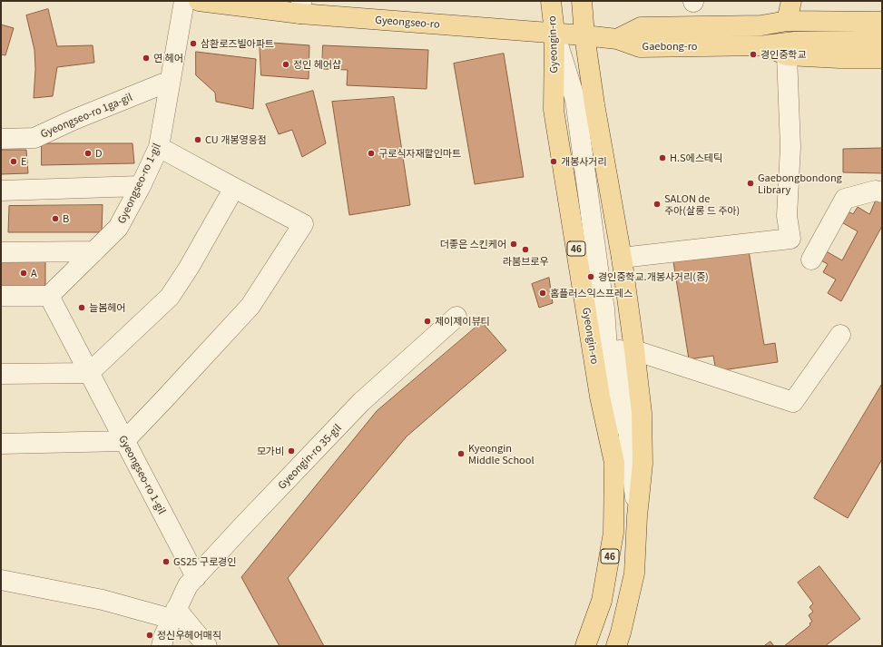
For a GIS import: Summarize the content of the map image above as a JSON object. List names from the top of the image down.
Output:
{
  "streets": {
    "main road": [
      "Gyeongseo-ro",
      "Gyeongin-ro",
      "Gaebong-ro",
      "46"
    ],
    "street": ["Gyeongseo-ro 1ga-gil", "Gyeongseo-ro 1-gil", "Gyeongin-ro 35-gil"]
  },
  "crossings": [
    ["Gyeongseo-ro", "Gyeongin-ro"],
    ["Gyeongseo-ro", "Gaebong-ro"],
    ["Gyeongseo-ro 1ga-gil", "Gyeongseo-ro 1-gil"],
    ["Gyeongseo-ro 1-gil", "Gyeongin-ro 35-gil"]
  ],
  "places": [
    "삼환로즈빌아파트",
    "경인중학교",
    "연 헤어",
    "정인 헤어샵",
    "CU 개봉영웅점",
    "D",
    "구로식자재할인마트",
    "H.S에스테틱",
    "E",
    "개봉사거리",
    "Gaebongbondong Library",
    "SALON de 주아(살롱 드 주아)",
    "B",
    "더좋은 스킨케어",
    "라붐브로우",
    "A",
    "경인중학교.개봉사거리(중)",
    "홈플러스익스프레스",
    "늘봄헤어",
    "제이제이뷰티",
    "모가비",
    "Kyeongin Middle School",
    "GS25 구로경인",
    "정신우헤어매직"
  ]
}
